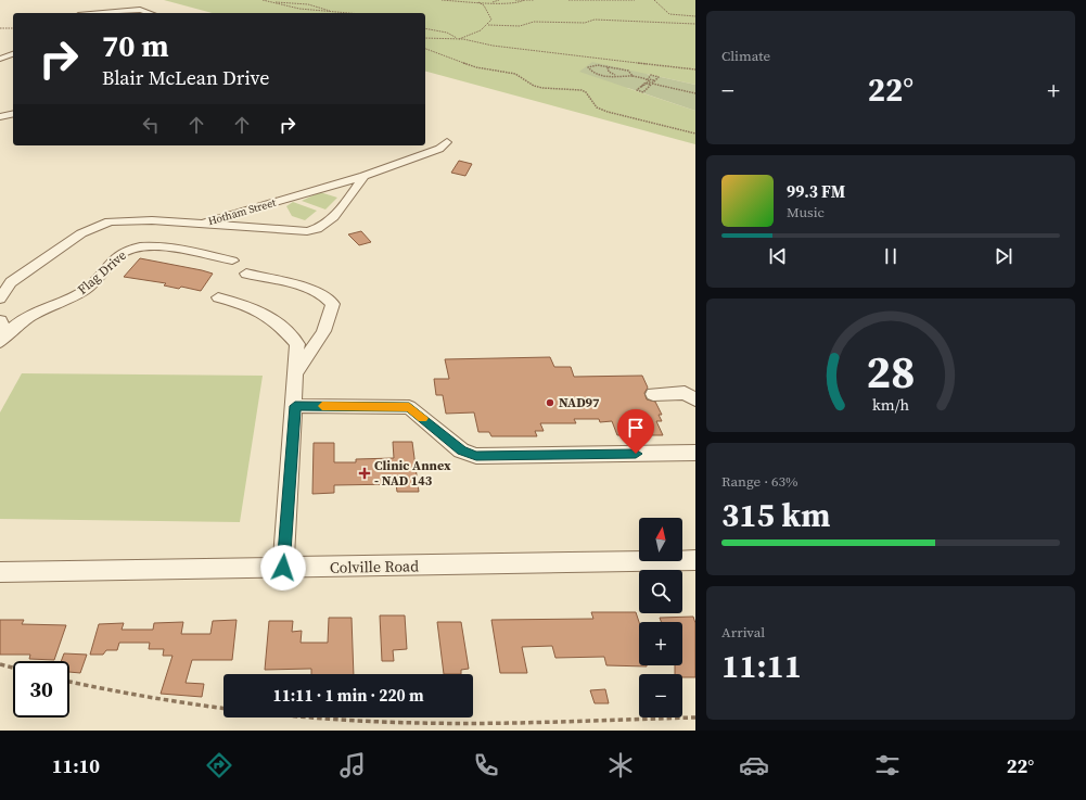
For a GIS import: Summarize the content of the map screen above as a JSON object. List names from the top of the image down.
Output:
{
  "streets": {
    "street": ["Hotham Street", "Flag Drive", "Colville Road"]
  },
  "places": {
    "other": ["NAD97"],
    "health": ["Clinic Annex - NAD 143"]
  },
  "north": "top",
  "page": {
    "tile": [
      "Climate",
      ["Range · 63%", "315 km"],
      ["Arrival", "11:11"]
    ],
    "turn": ["70 m", "Blair McLean Drive"],
    "heat": ["−", "22°", "+"],
    "song": ["99.3 FM", "Music"],
    "map_buttons": ["+", "−"],
    "limit": "30",
    "trip": "11:11 · 1 min · 220 m",
    "tabs": ["11:10", "22°"],
    "gauge": ["28", "km/h"]
  }
}
